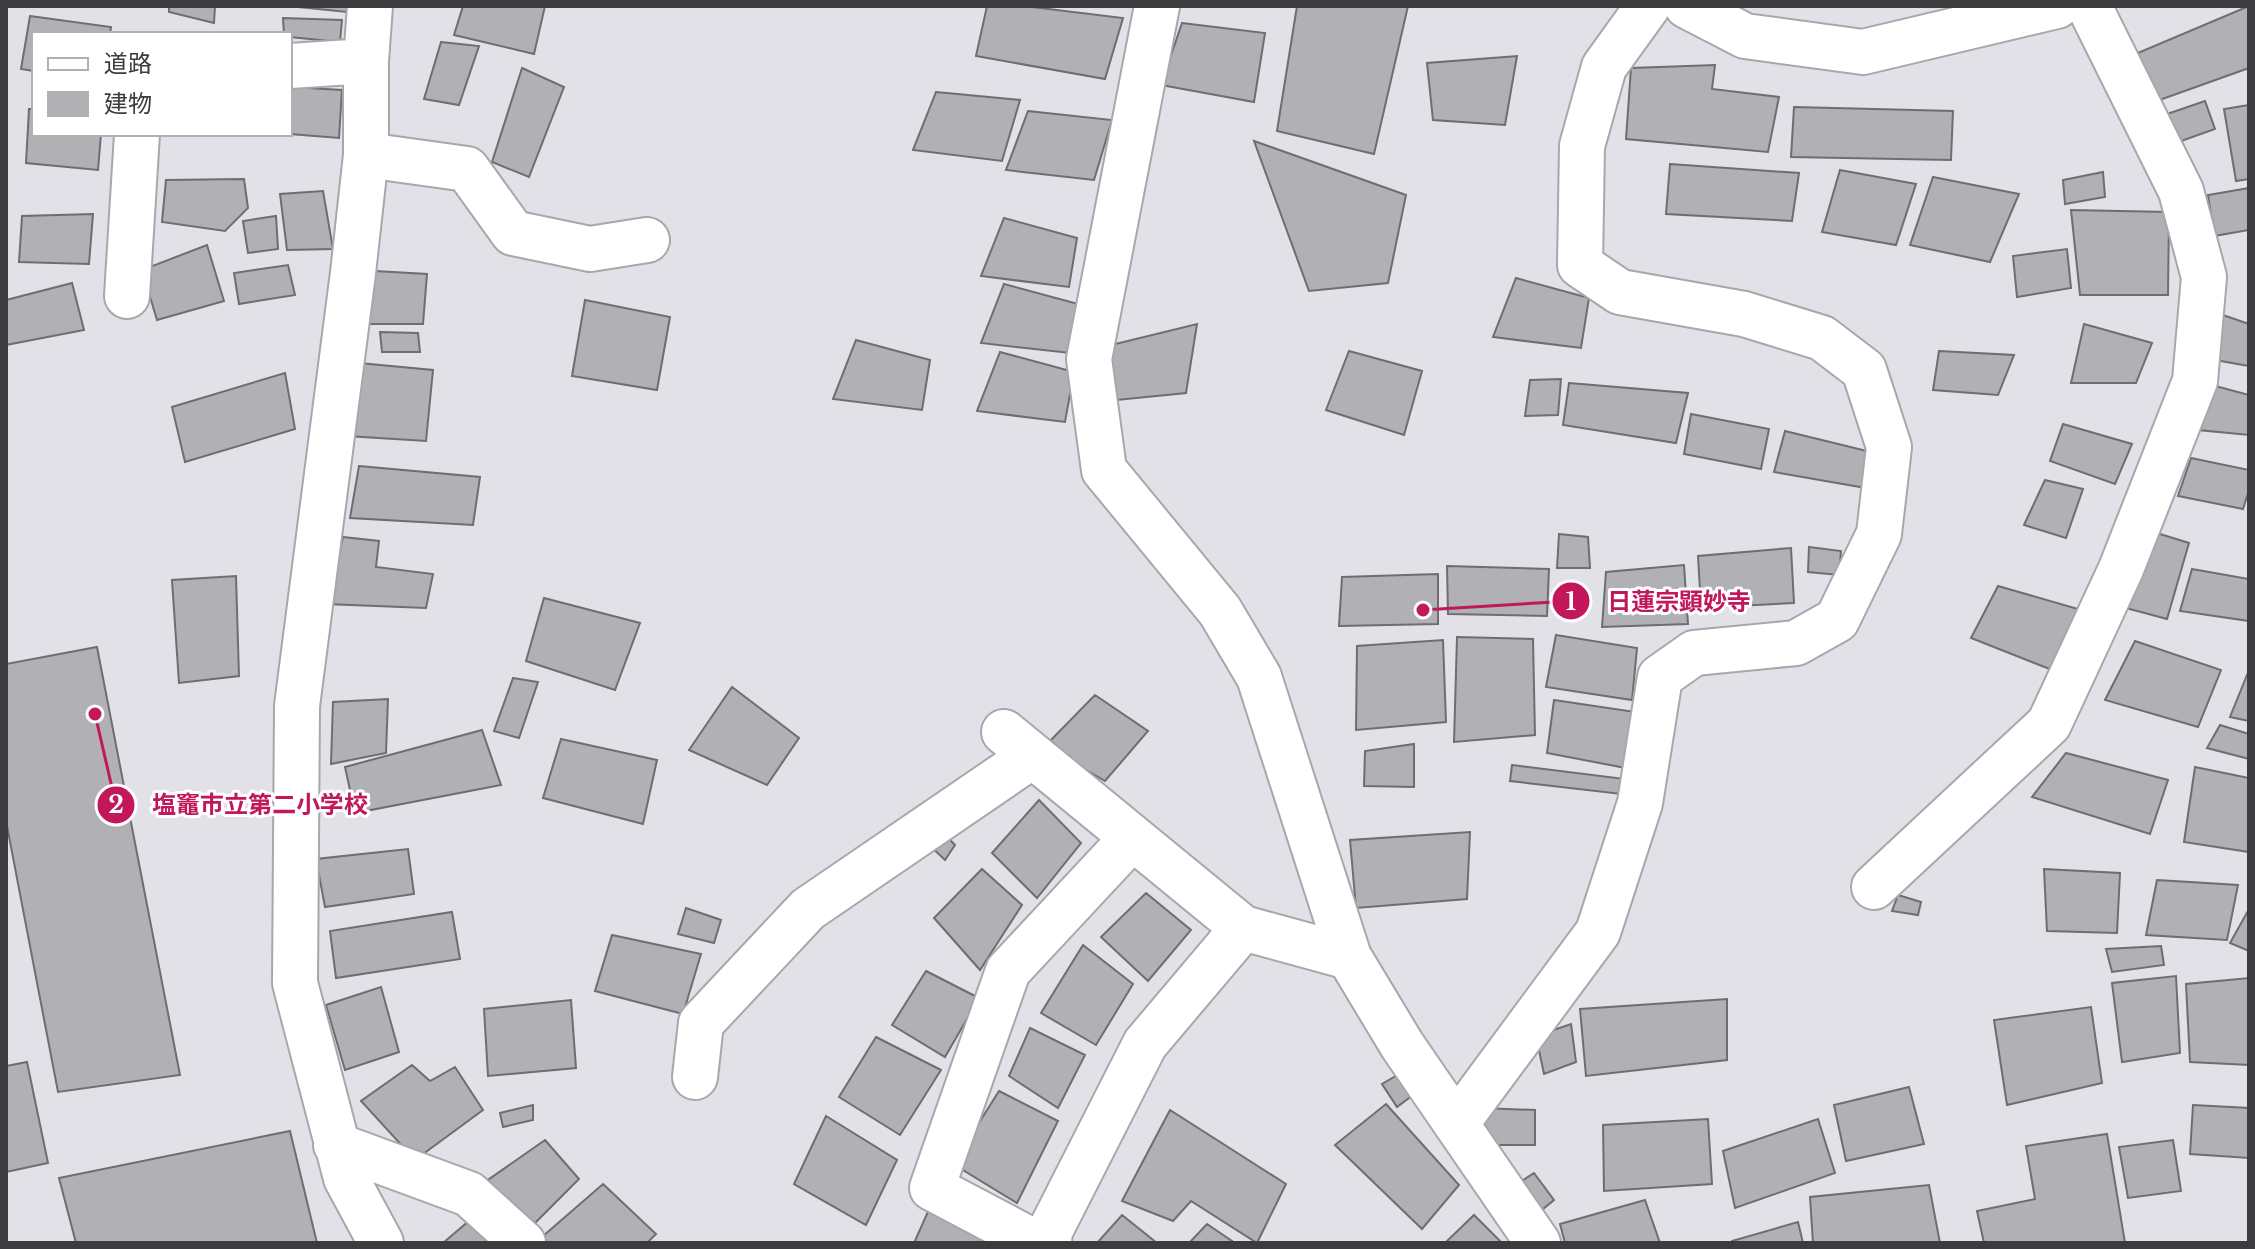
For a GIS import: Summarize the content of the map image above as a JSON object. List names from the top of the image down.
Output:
{
  "places": ["日蓮宗顕妙寺", "塩竈市立第二小学校"],
  "legend": ["道路", "建物"]
}
